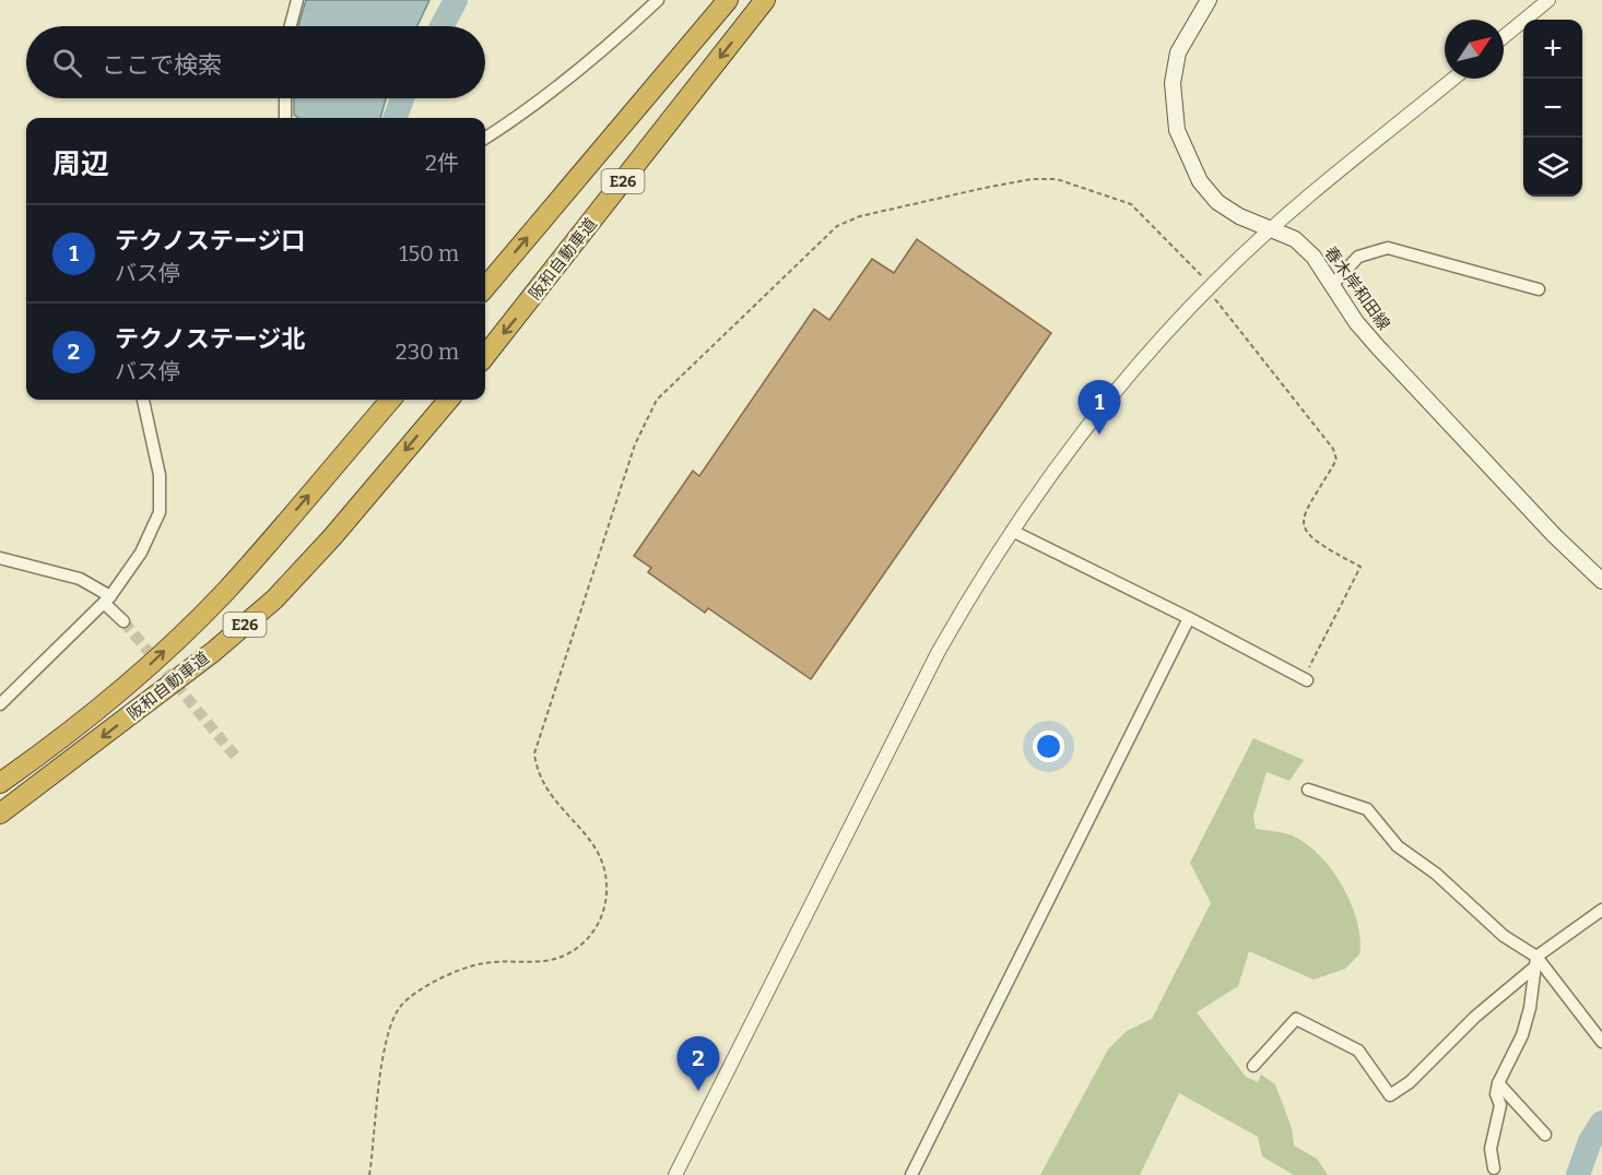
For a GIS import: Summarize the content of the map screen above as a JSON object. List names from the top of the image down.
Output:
{
  "streets": {
    "highway": ["E26", "阪和自動車道"],
    "main road": ["春木岸和田線"]
  },
  "north": "top right",
  "page": {
    "map_buttons": ["+", "−"],
    "search": "ここで検索",
    "heading": ["周辺", "2件"],
    "list": [
      {
        "mark": "1",
        "name": "テクノステージ口",
        "note": "バス停",
        "value": "150 m"
      },
      {
        "mark": "2",
        "name": "テクノステージ北",
        "note": "バス停",
        "value": "230 m"
      }
    ],
    "pins": ["1", "2"]
  }
}
